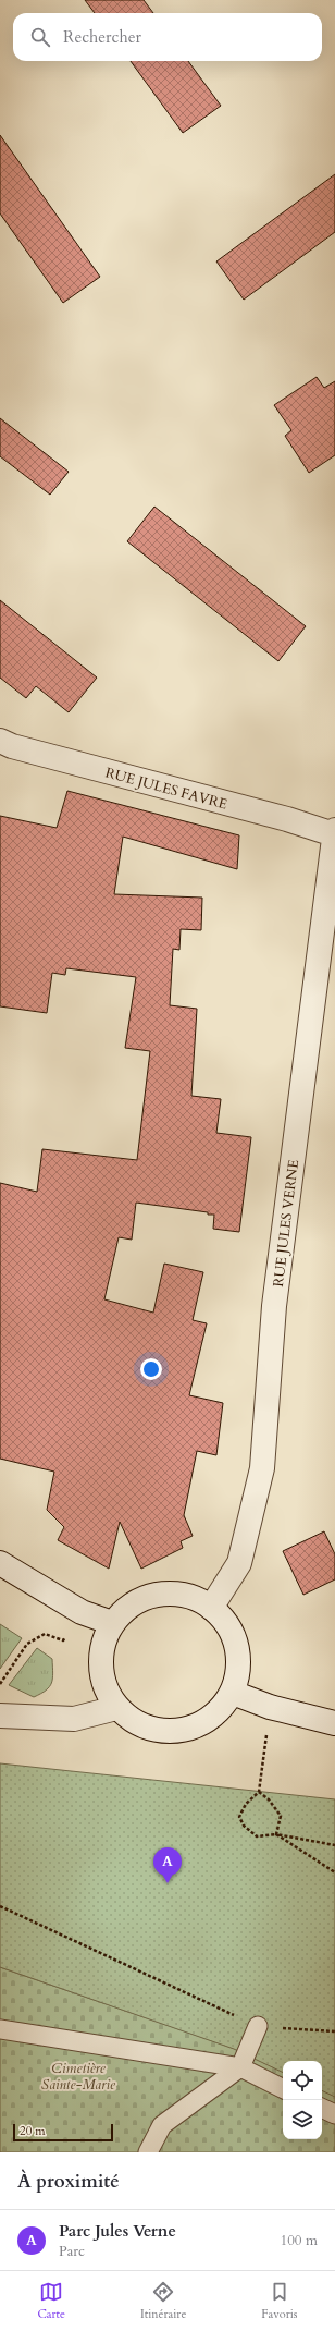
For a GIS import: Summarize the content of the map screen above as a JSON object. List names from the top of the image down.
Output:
{
  "streets": {
    "street": ["RUE JULES FAVRE", "RUE JULES VERNE"]
  },
  "crossings": [
    ["RUE JULES FAVRE", "RUE JULES VERNE"]
  ],
  "parks": ["Cimetière Sainte-Marie"],
  "scale_bar": "20 m",
  "page": {
    "search": "Rechercher",
    "pins": "A",
    "scale": "20 m",
    "heading": "À proximité",
    "list": [
      {
        "mark": "A",
        "name": "Parc Jules Verne",
        "note": "Parc",
        "value": "100 m"
      }
    ],
    "nav": ["Carte", "Itinéraire", "Favoris"]
  }
}
